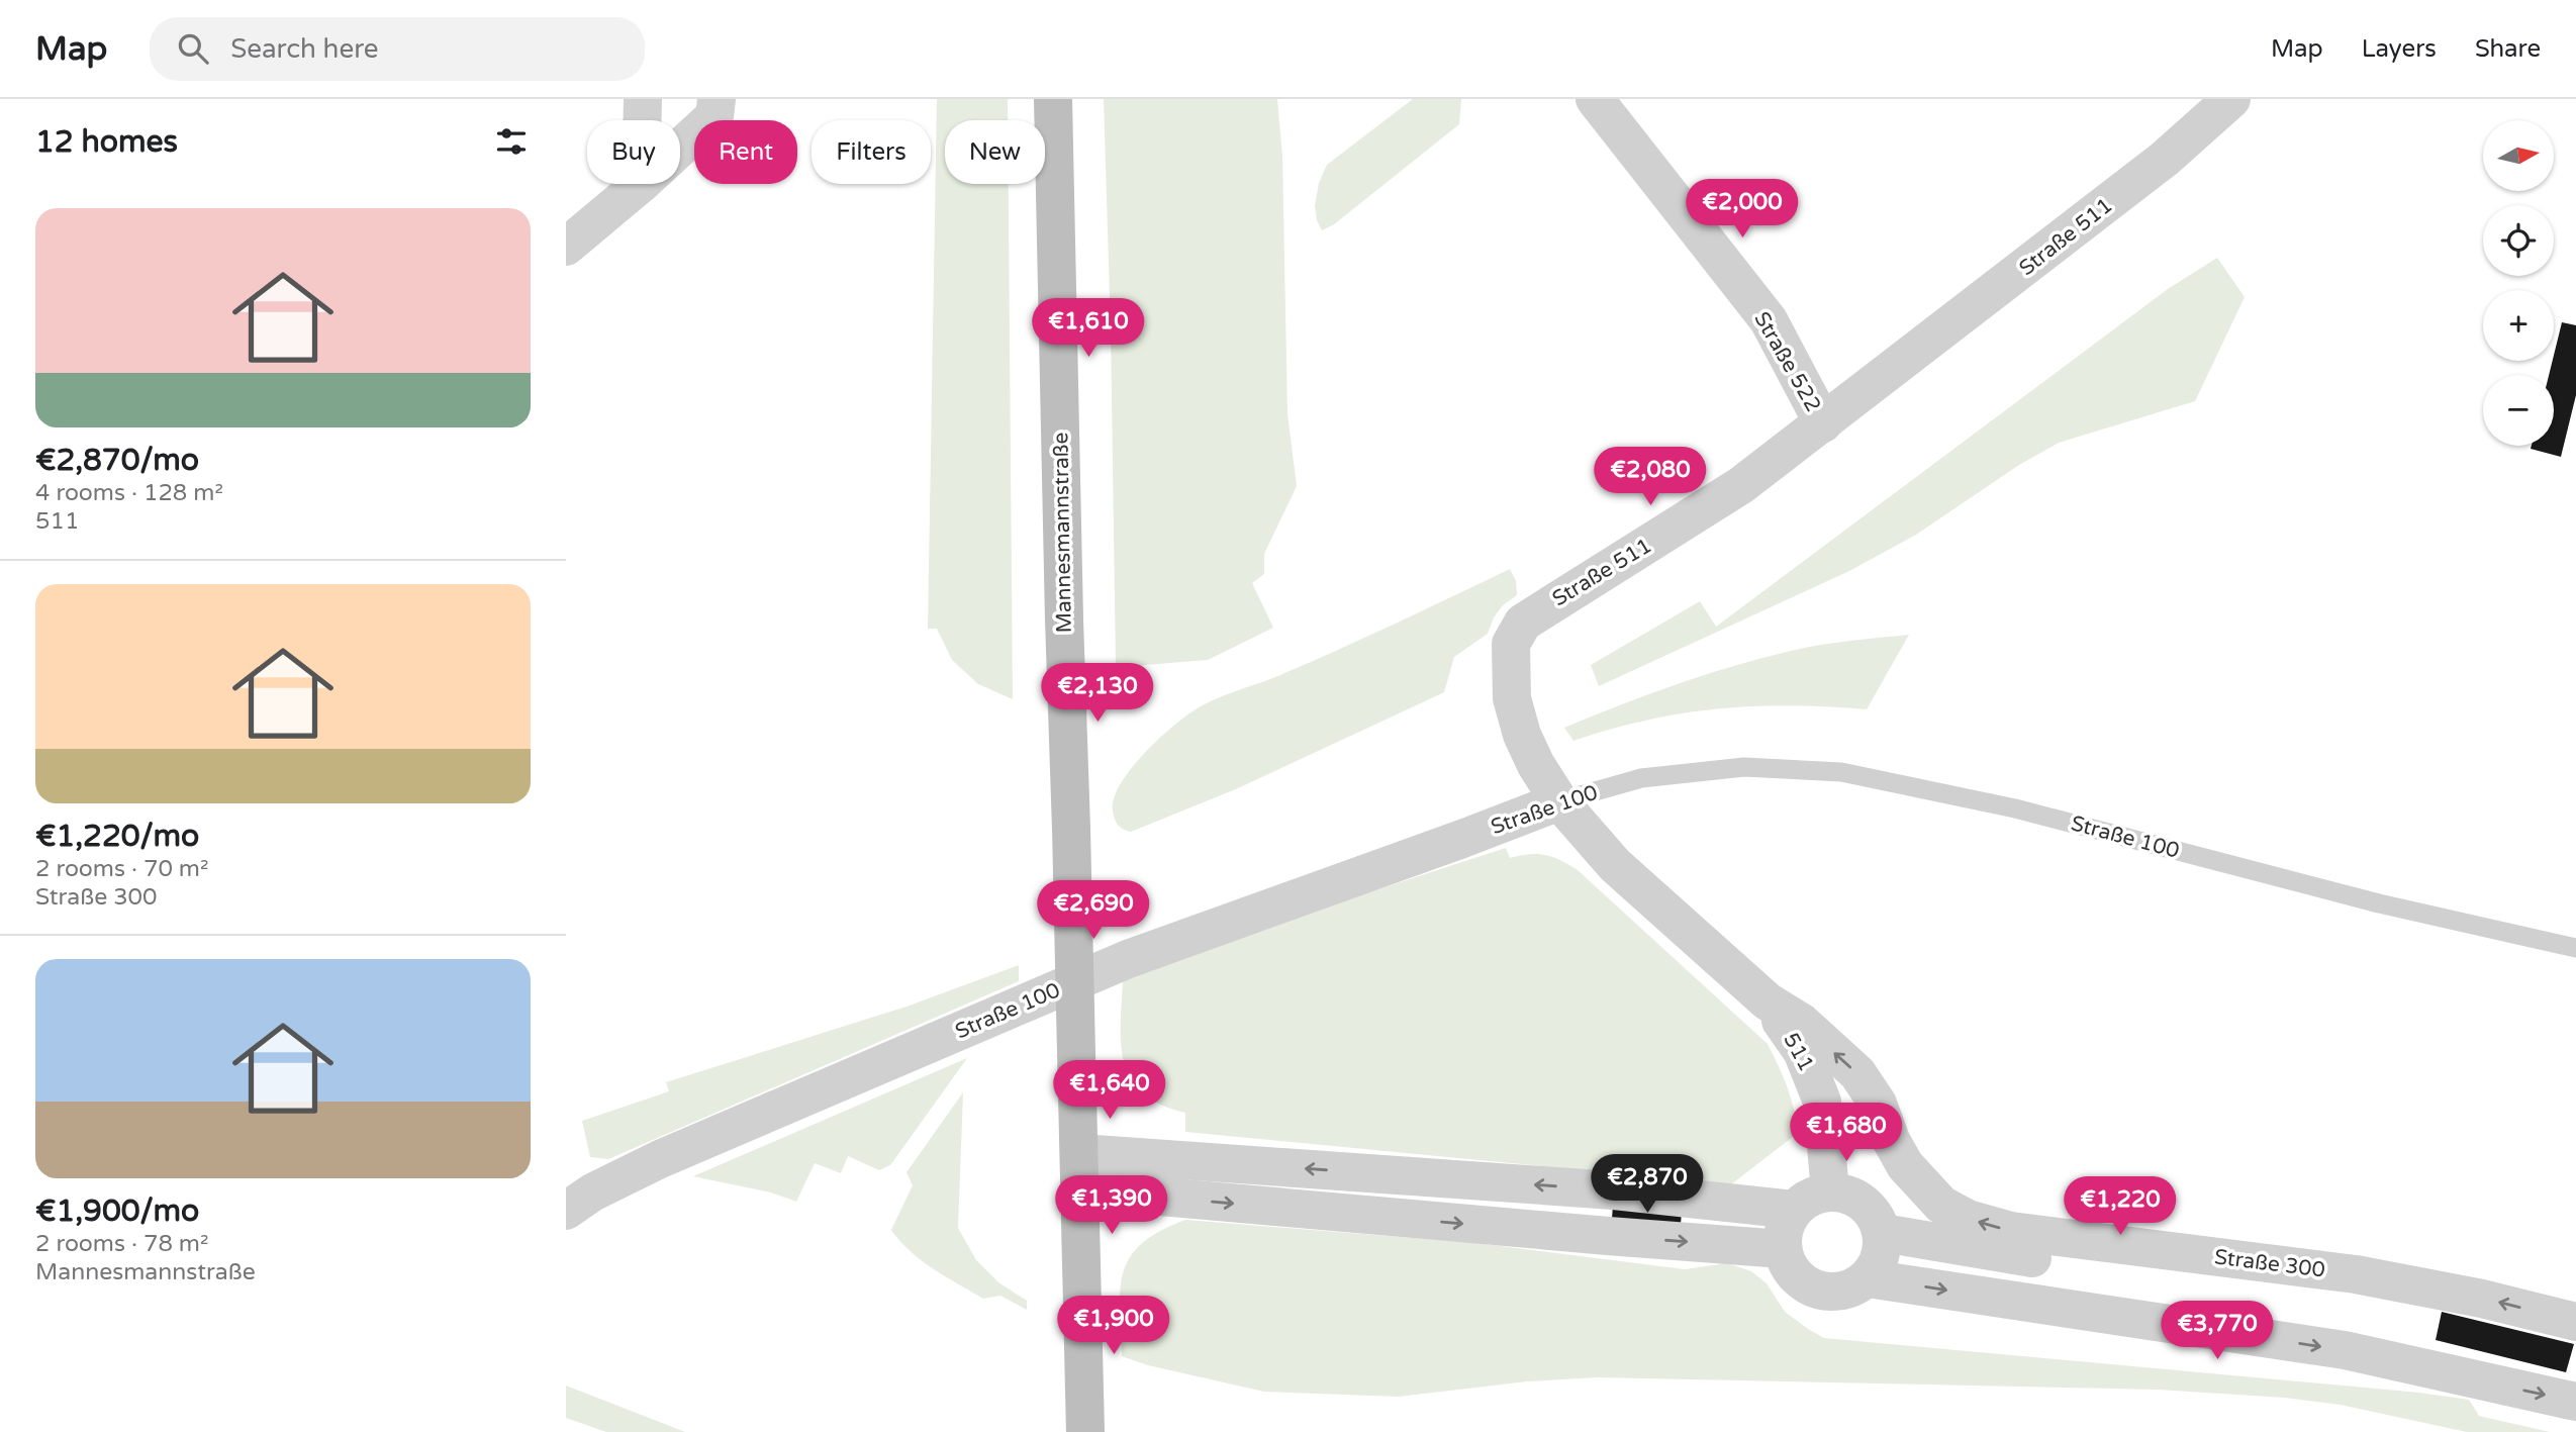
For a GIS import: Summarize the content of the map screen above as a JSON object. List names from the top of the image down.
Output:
{
  "streets": {
    "main road": ["Mannesmannstraße"],
    "street": [
      "Straße 511",
      "Straße 522",
      "Straße 100",
      "511",
      "Straße 300"
    ]
  },
  "crossings": [
    ["Straße 511", "Straße 522"],
    ["Straße 511", "Straße 100"],
    ["Straße 511", "511"],
    ["Straße 511", "Straße 300"],
    ["511", "Straße 300"]
  ],
  "north": "right",
  "page": {
    "header": "Map",
    "search": "Search here",
    "nav": ["Map", "Layers", "Share"],
    "heading": "12 homes",
    "map_buttons": ["+", "−"],
    "chip": [
      "Buy",
      "Rent",
      "Filters",
      "New"
    ],
    "price": [
      "€2,000",
      "€1,610",
      "€2,080",
      "€2,130",
      "€2,690",
      "€1,640",
      "€1,680",
      "€2,870",
      "€1,390",
      "€1,220",
      "€1,900",
      "€3,770"
    ],
    "list": [
      {
        "name": "€2,870/mo",
        "note": "4 rooms · 128 m² · 511"
      },
      {
        "name": "€1,220/mo",
        "note": "2 rooms · 70 m² · Straße 300"
      },
      {
        "name": "€1,900/mo",
        "note": "2 rooms · 78 m² · Mannesmannstraße"
      }
    ]
  }
}
